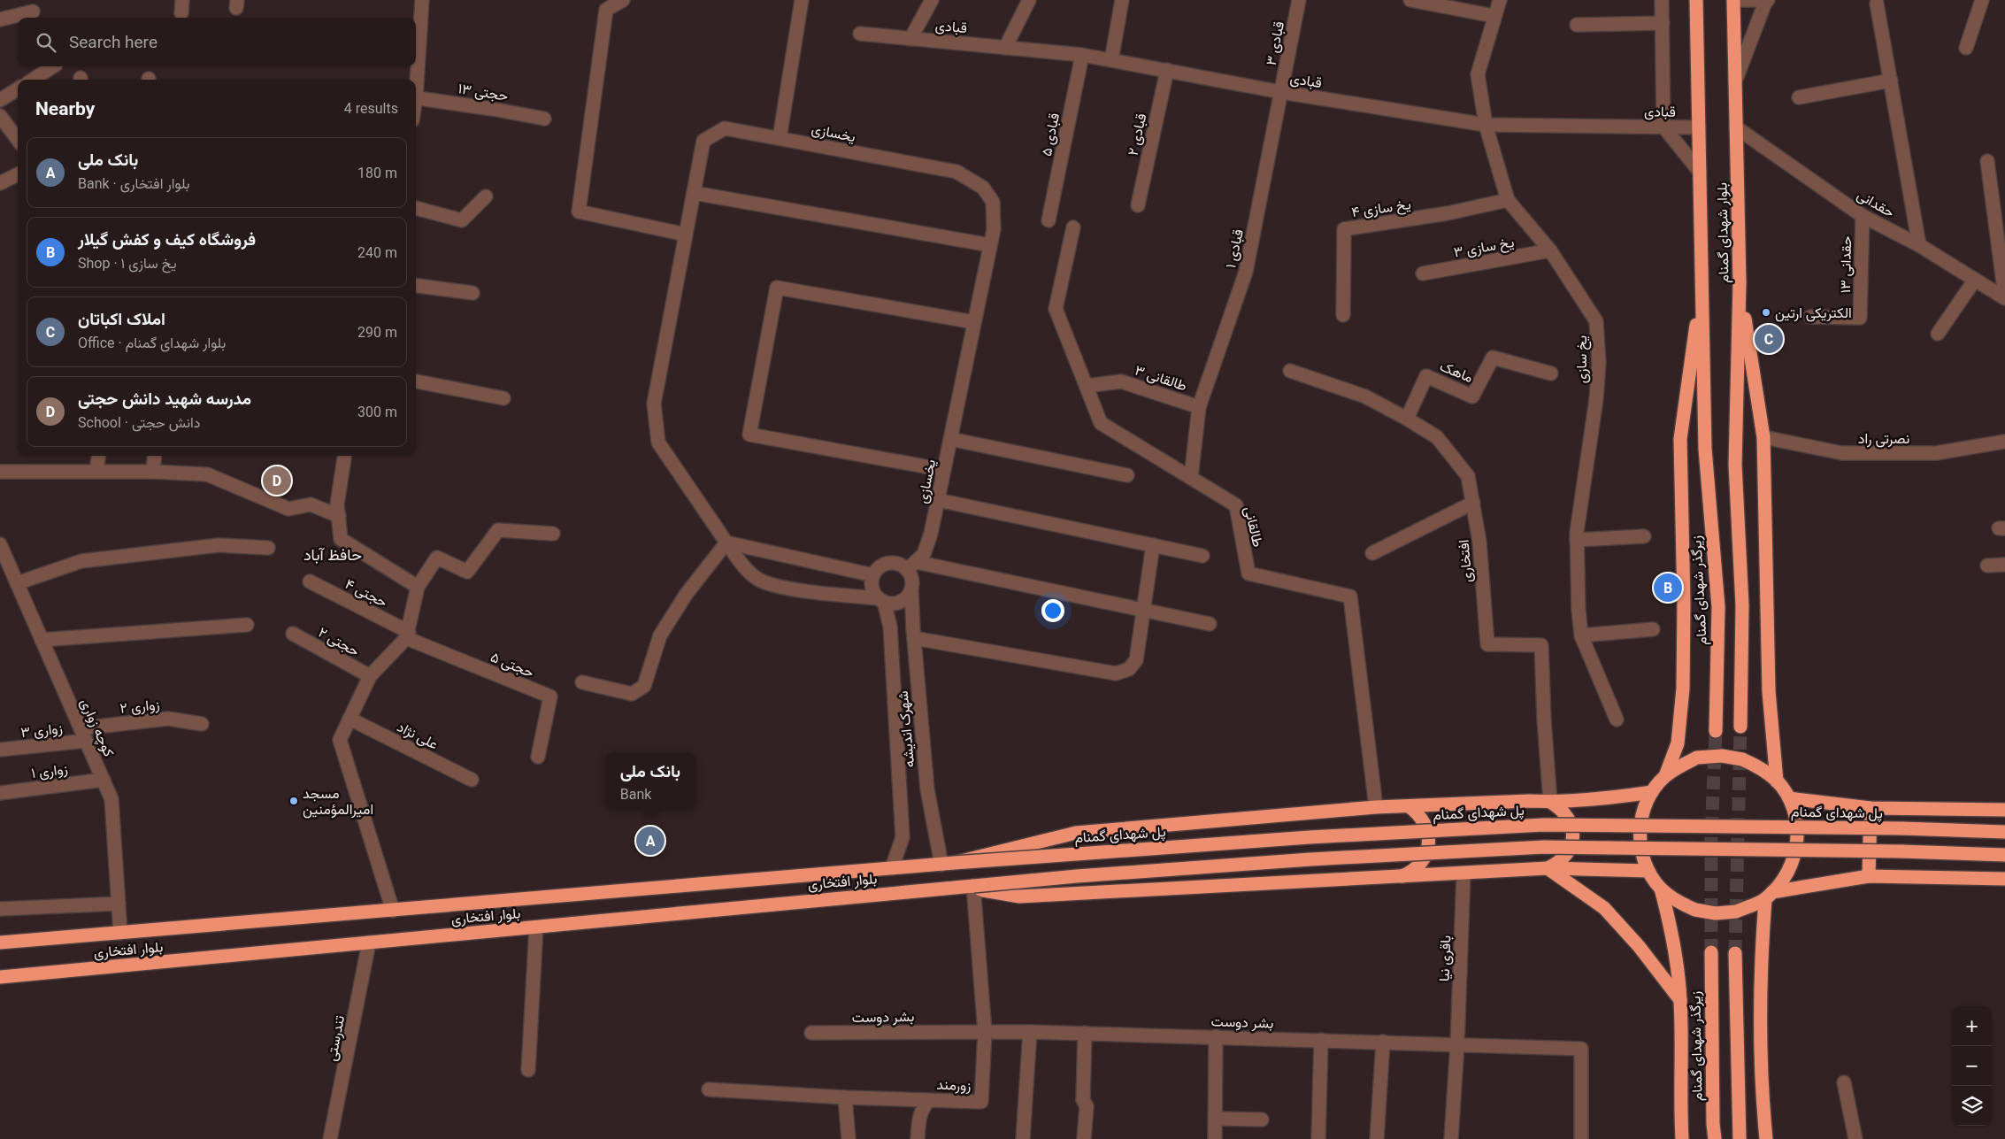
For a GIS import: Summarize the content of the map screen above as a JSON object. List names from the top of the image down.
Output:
{
  "streets": {
    "highway": [
      "بلوار شهدای گمنام",
      "زیرگذر شهدای گمنام",
      "پل شهدای گمنام",
      "بلوار افتخاری"
    ],
    "street": [
      "قبادی",
      "قبادی ۳",
      "حجتی ۱۳",
      "یخسازی",
      "قبادی ۵",
      "قبادی ۲",
      "حقدانی",
      "یخ سازی ۴",
      "یخ سازی ۳",
      "قبادی ۱",
      "حقدانی ۱۳",
      "یخ سازی",
      "ماهک",
      "طالقانی ۳",
      "نصرتی راد",
      "طالقانی",
      "افتخاری",
      "حجتی ۴",
      "حجتی ۲",
      "حجتی ۵",
      "زواری ۲",
      "کوچه زواری",
      "شهرک اندیشه",
      "زواری ۳",
      "علی نژاد",
      "زواری ۱",
      "باقری نیا",
      "بشر دوست",
      "تندرستی",
      "زورمند"
    ]
  },
  "crossings": [
    ["قبادی", "قبادی ۳"],
    ["قبادی", "قبادی ۵"],
    ["قبادی", "قبادی ۲"],
    ["قبادی", "بلوار شهدای گمنام"],
    ["قبادی", "قبادی ۱"],
    ["قبادی", "یخ سازی"],
    ["قبادی ۳", "قبادی ۱"],
    ["یخسازی", "شهرک اندیشه"],
    ["حقدانی", "بلوار شهدای گمنام"],
    ["حقدانی", "حقدانی ۱۳"],
    ["یخ سازی ۴", "یخ سازی"],
    ["بلوار شهدای گمنام", "زیرگذر شهدای گمنام"],
    ["یخ سازی ۳", "یخ سازی"],
    ["قبادی ۱", "طالقانی ۳"],
    ["قبادی ۱", "طالقانی"],
    ["ماهک", "افتخاری"],
    ["طالقانی ۳", "طالقانی"],
    ["حجتی ۴", "حجتی ۵"],
    ["زواری ۲", "کوچه زواری"],
    ["کوچه زواری", "زواری ۳"],
    ["کوچه زواری", "زواری ۱"],
    ["کوچه زواری", "بلوار افتخاری"],
    ["شهرک اندیشه", "پل شهدای گمنام"],
    ["شهرک اندیشه", "بلوار افتخاری"],
    ["پل شهدای گمنام", "بلوار افتخاری"],
    ["بلوار افتخاری", "تندرستی"],
    ["بلوار افتخاری", "زورمند"],
    ["باقری نیا", "بشر دوست"],
    ["بشر دوست", "زورمند"]
  ],
  "districts": ["حافظ آباد"],
  "places": ["الکتریکی ارتین", "مسجد امیرالمؤمنین"],
  "page": {
    "search": "Search here",
    "heading": ["Nearby", "4 results"],
    "list": [
      {
        "mark": "A",
        "name": "بانک ملی",
        "note": "Bank · بلوار افتخاری",
        "value": "180 m"
      },
      {
        "mark": "B",
        "name": "فروشگاه کیف و کفش گیلار",
        "note": "Shop · یخ سازی ۱",
        "value": "240 m"
      },
      {
        "mark": "C",
        "name": "املاک اکباتان",
        "note": "Office · بلوار شهدای گمنام",
        "value": "290 m"
      },
      {
        "mark": "D",
        "name": "مدرسه شهید دانش حجتی",
        "note": "School · دانش حجتی",
        "value": "300 m"
      }
    ],
    "pins": [
      "C",
      "D",
      "B",
      "A"
    ],
    "popup": ["بانک ملی", "Bank"],
    "map_buttons": ["+", "−"]
  }
}
